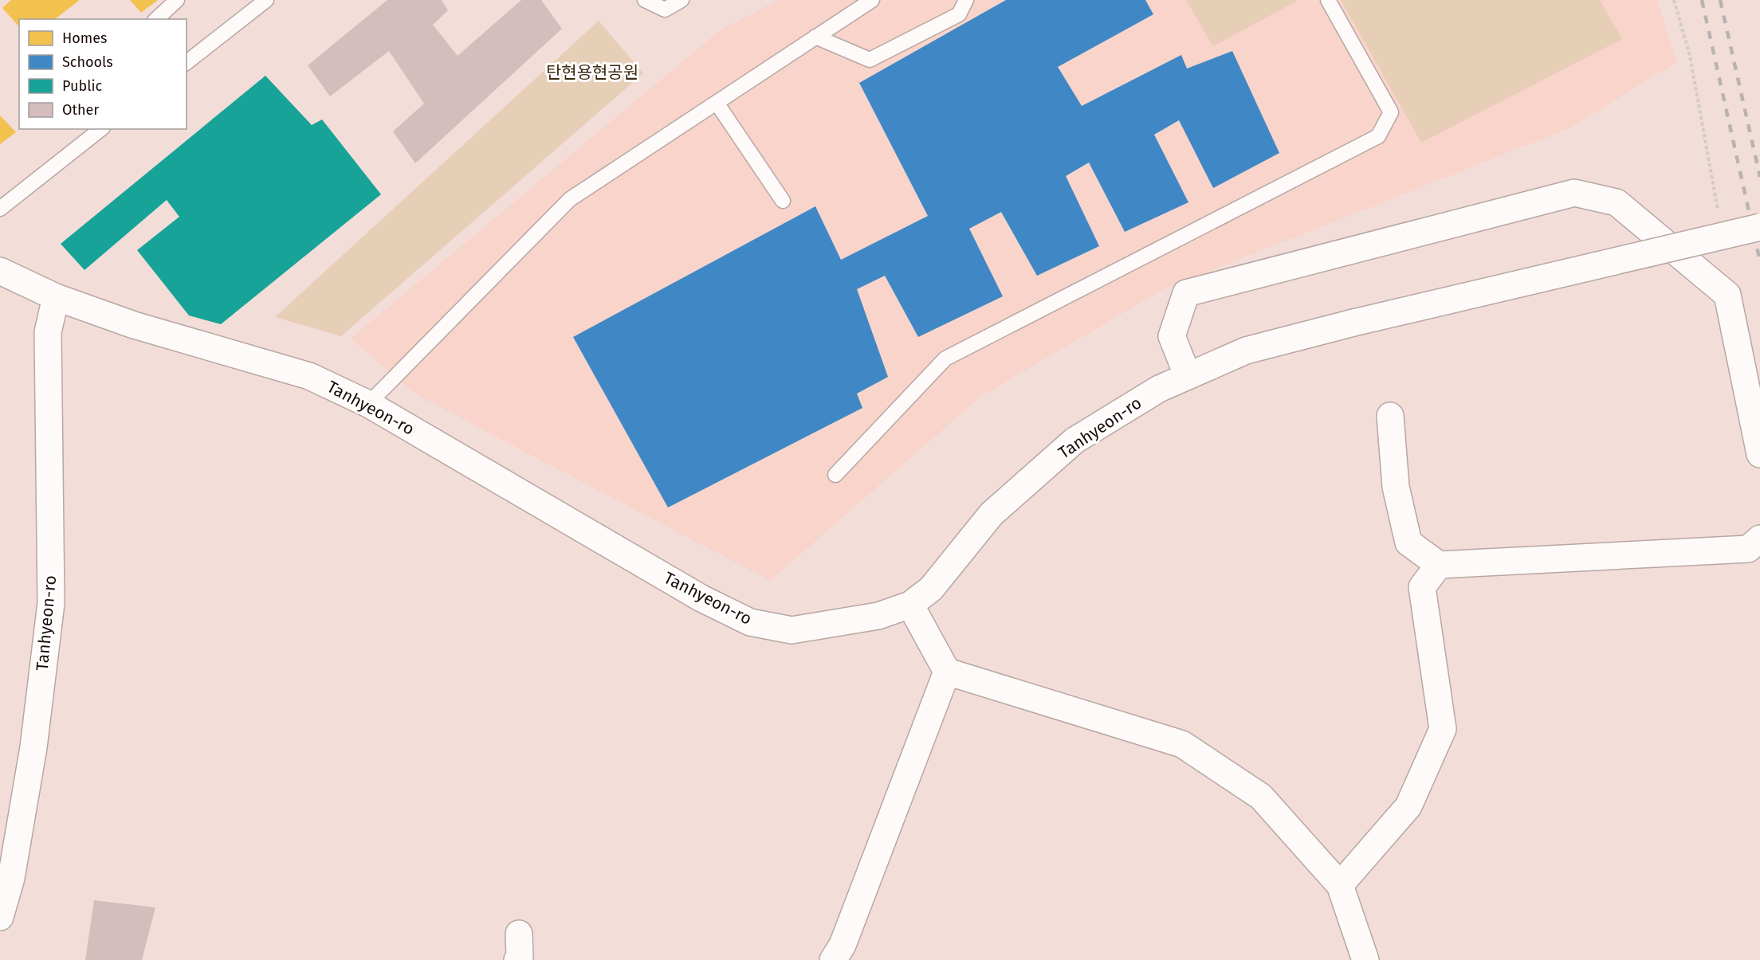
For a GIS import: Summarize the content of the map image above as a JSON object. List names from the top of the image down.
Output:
{
  "streets": {
    "street": ["Tanhyeon-ro"]
  },
  "parks": ["탄현용현공원"],
  "legend": [
    "Homes",
    "Schools",
    "Public",
    "Other"
  ]
}
